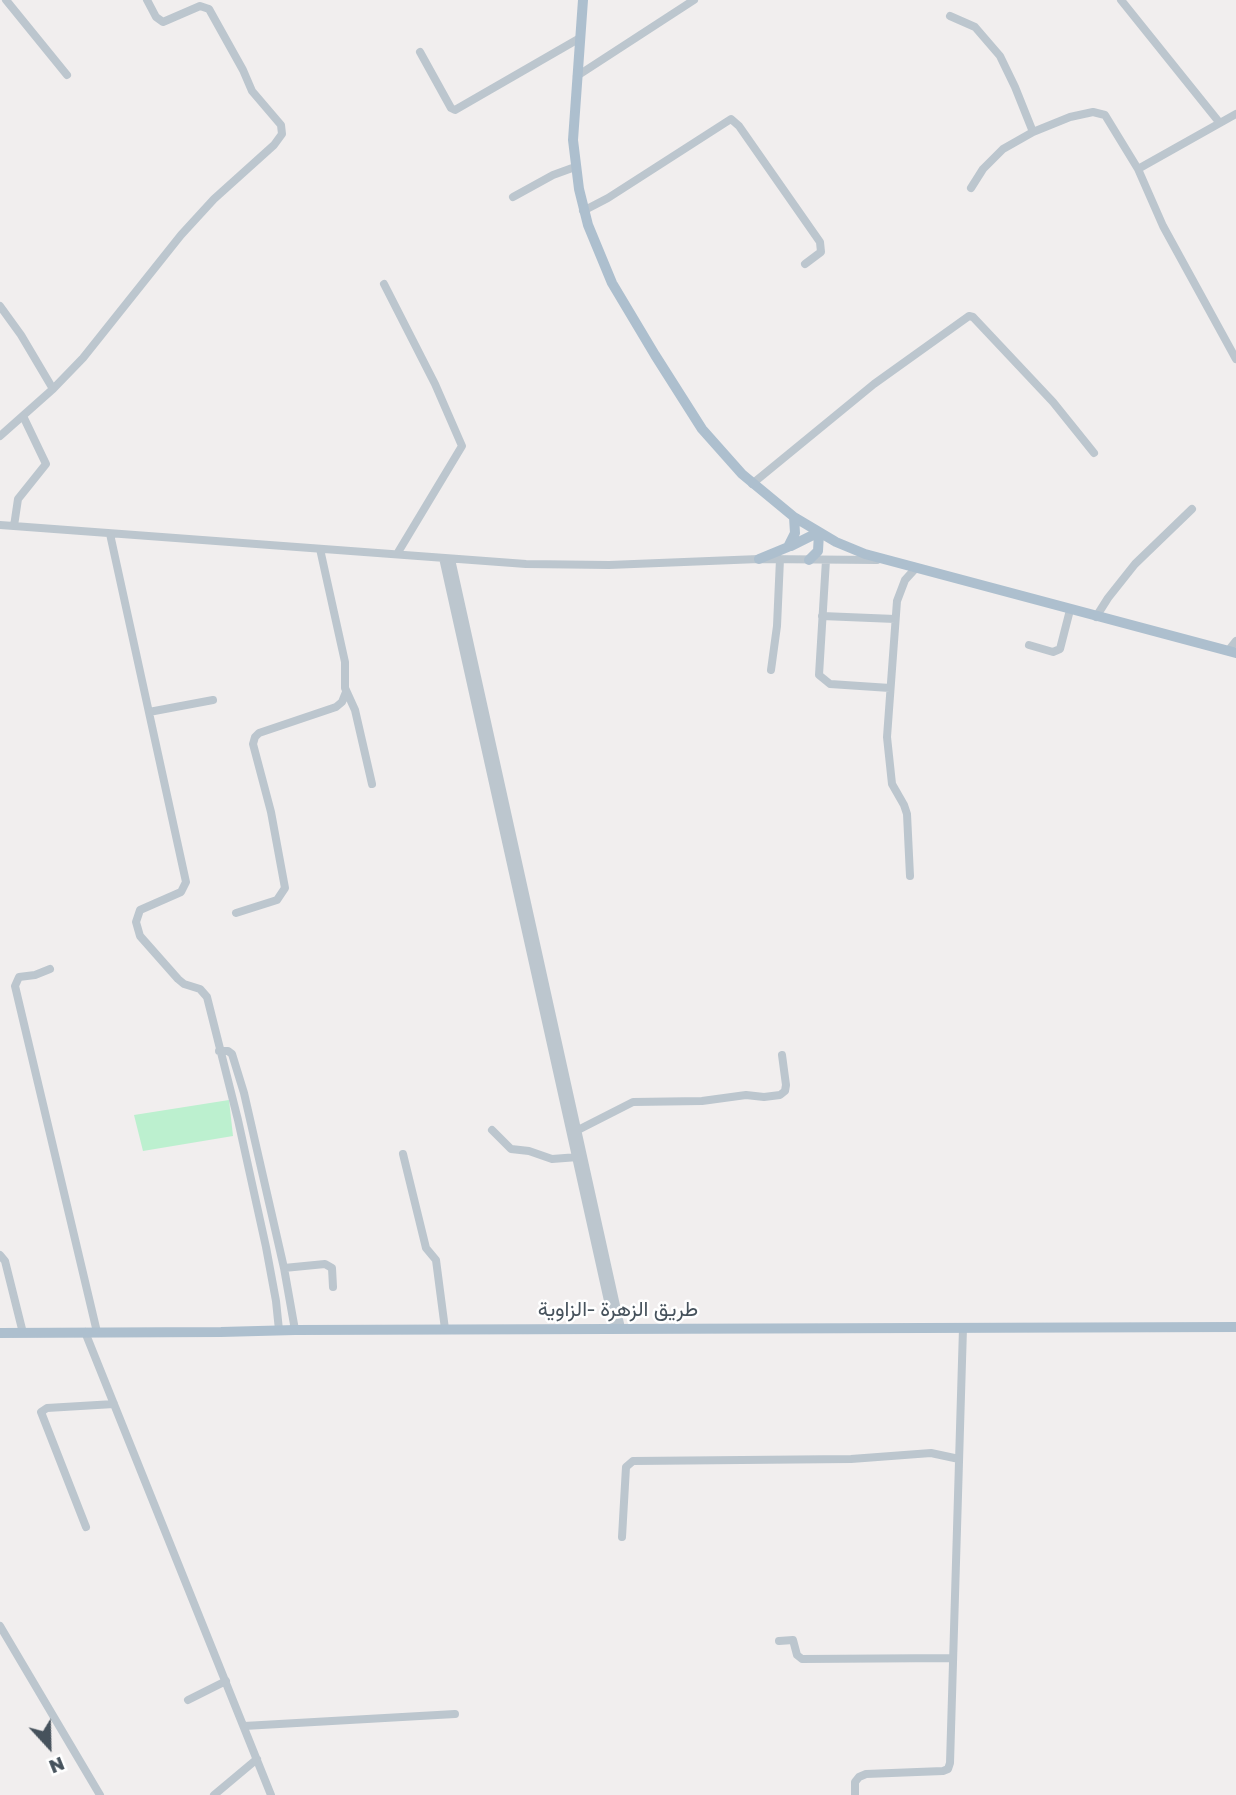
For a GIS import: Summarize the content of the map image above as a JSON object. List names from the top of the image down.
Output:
{
  "streets": {
    "main road": ["طريق الزهرة -الزاوية"]
  },
  "north": "bottom"
}
